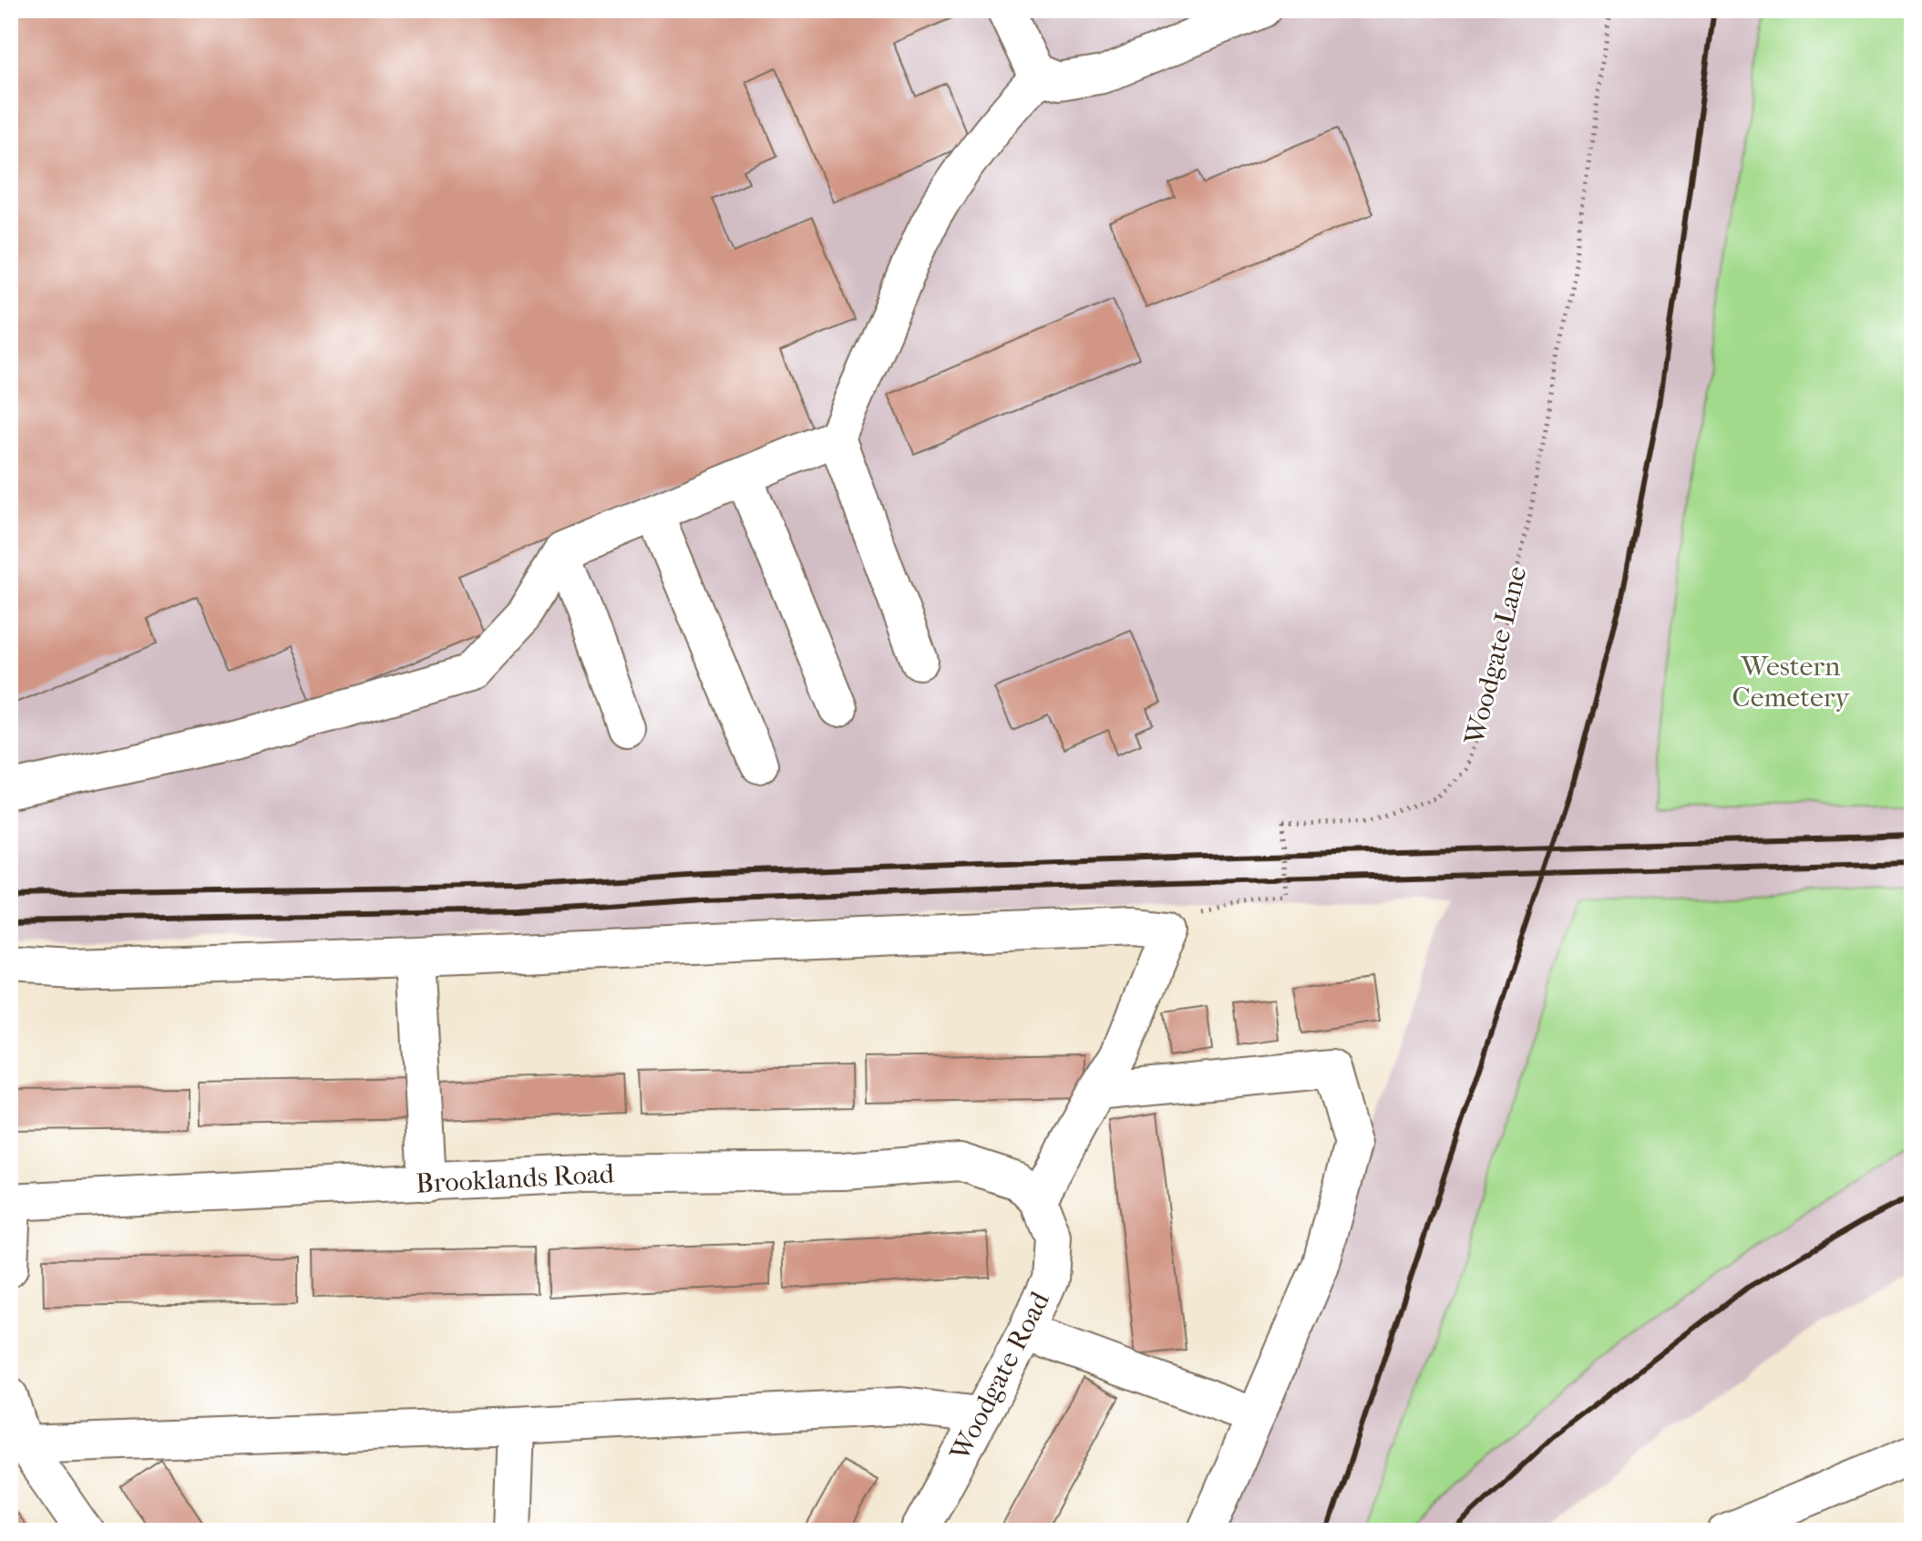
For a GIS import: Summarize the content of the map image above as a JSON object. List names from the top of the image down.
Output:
{
  "streets": {
    "street": ["Brooklands Road", "Woodgate Road"],
    "path": ["Woodgate Lane"]
  },
  "crossings": [
    ["Brooklands Road", "Woodgate Road"]
  ],
  "parks": ["Western Cemetery"]
}
